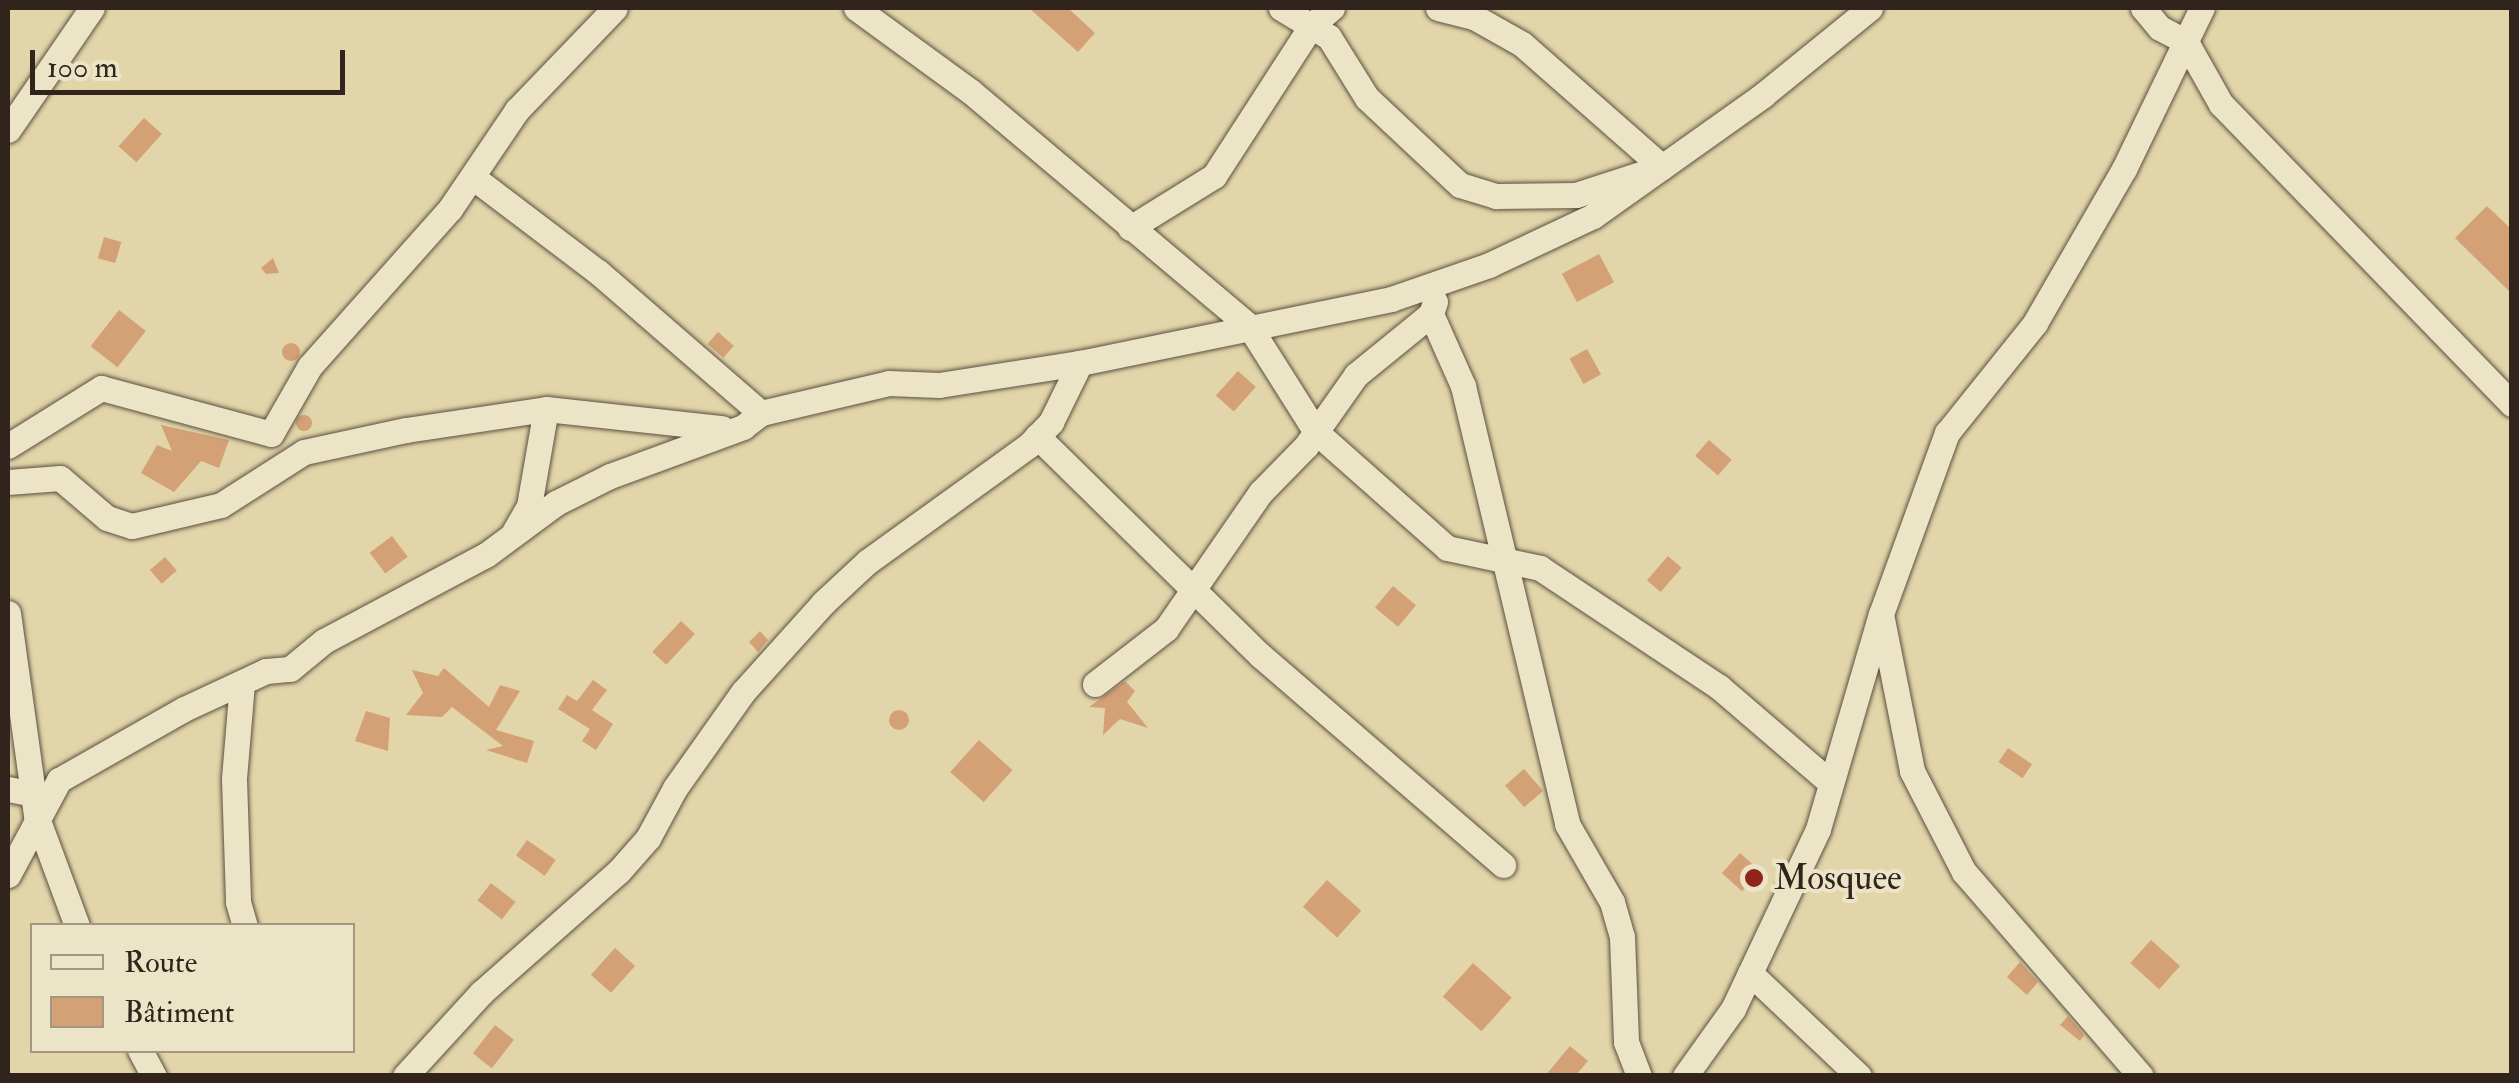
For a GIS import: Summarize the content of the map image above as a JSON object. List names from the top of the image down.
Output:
{
  "places": ["Mosquee"],
  "legend": ["Route", "Bâtiment"],
  "scale_bar": "100 m"
}
